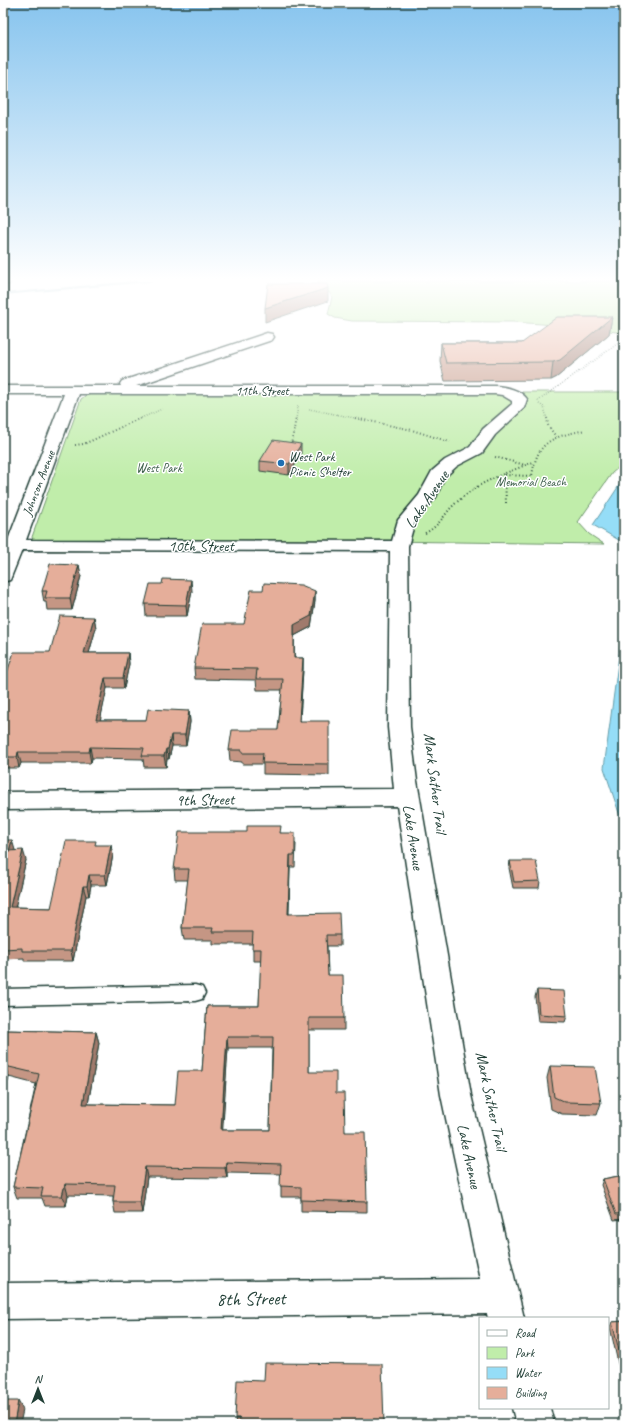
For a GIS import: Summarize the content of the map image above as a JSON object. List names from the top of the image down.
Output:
{
  "streets": {
    "street": [
      "11th Street",
      "Johnson Avenue",
      "Lake Avenue",
      "10th Street",
      "9th Street",
      "8th Street"
    ]
  },
  "crossings": [
    ["11th Street", "Johnson Avenue"],
    ["11th Street", "Lake Avenue"],
    ["Johnson Avenue", "10th Street"],
    ["Lake Avenue", "10th Street"],
    ["Lake Avenue", "9th Street"],
    ["Lake Avenue", "8th Street"]
  ],
  "parks": ["West Park", "Memorial Beach"],
  "places": ["West Park Picnic Shelter"],
  "legend": [
    "Road",
    "Park",
    "Water",
    "Building"
  ],
  "north": "top"
}
